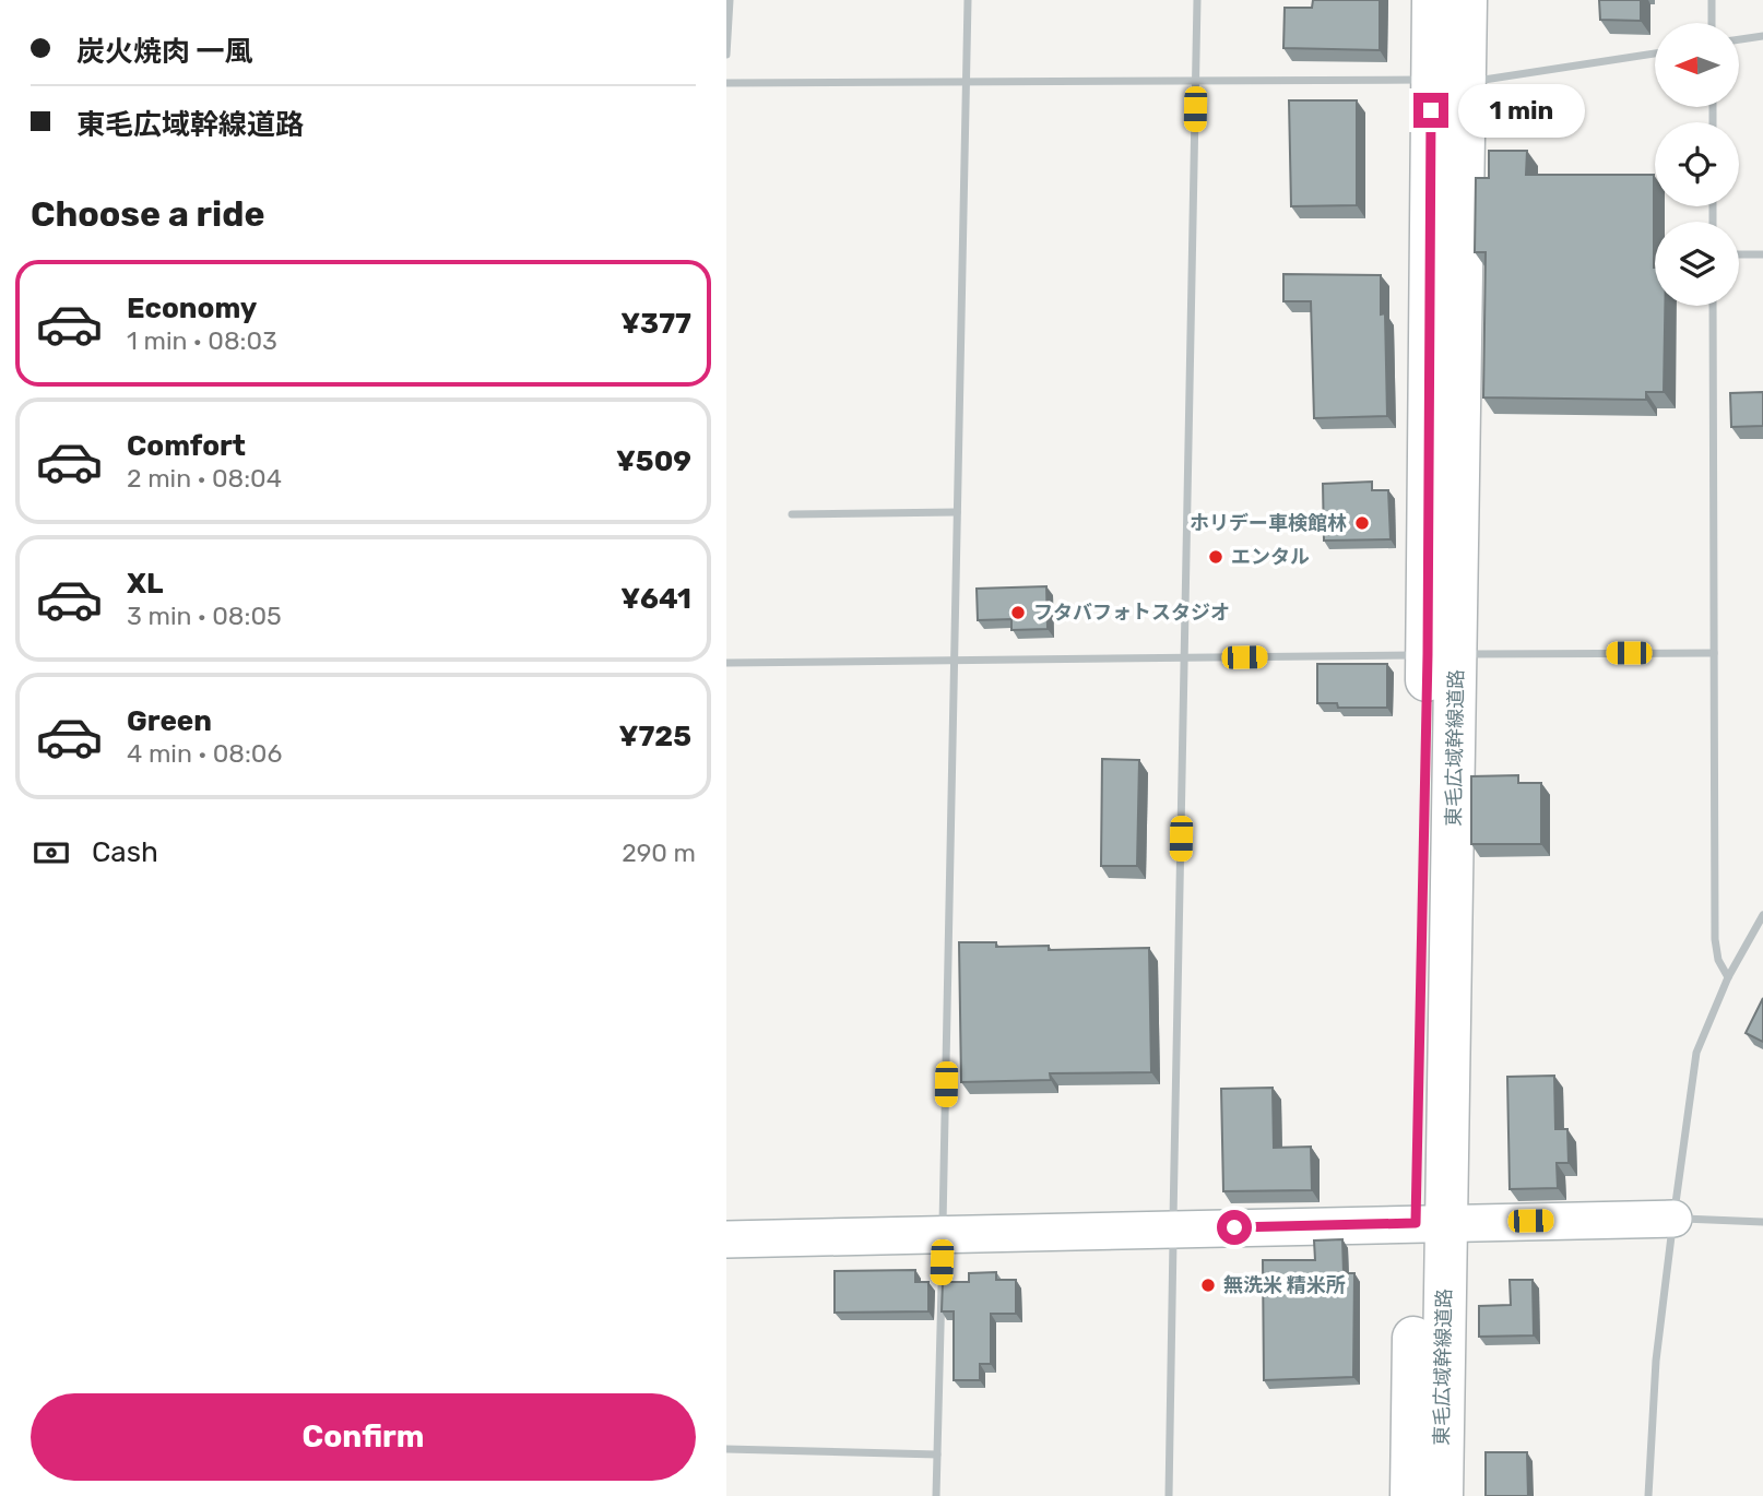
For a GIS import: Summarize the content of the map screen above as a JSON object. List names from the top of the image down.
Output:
{
  "streets": {
    "highway": ["東毛広域幹線道路"]
  },
  "places": [
    "ホリデー車検館林",
    "エンタル",
    "フタバフォトスタジオ",
    "無洗米 精米所"
  ],
  "north": "left",
  "page": {
    "banner": ["炭火焼肉 一風", "東毛広域幹線道路"],
    "bubble": "1 min",
    "heading": "Choose a ride",
    "list": [
      {
        "name": "Economy",
        "note": "1 min · 08:03",
        "value": "¥377"
      },
      {
        "name": "Comfort",
        "note": "2 min · 08:04",
        "value": "¥509"
      },
      {
        "name": "XL",
        "note": "3 min · 08:05",
        "value": "¥641"
      },
      {
        "name": "Green",
        "note": "4 min · 08:06",
        "value": "¥725"
      }
    ],
    "pay": ["Cash", "290 m"],
    "buttons": "Confirm"
  }
}
